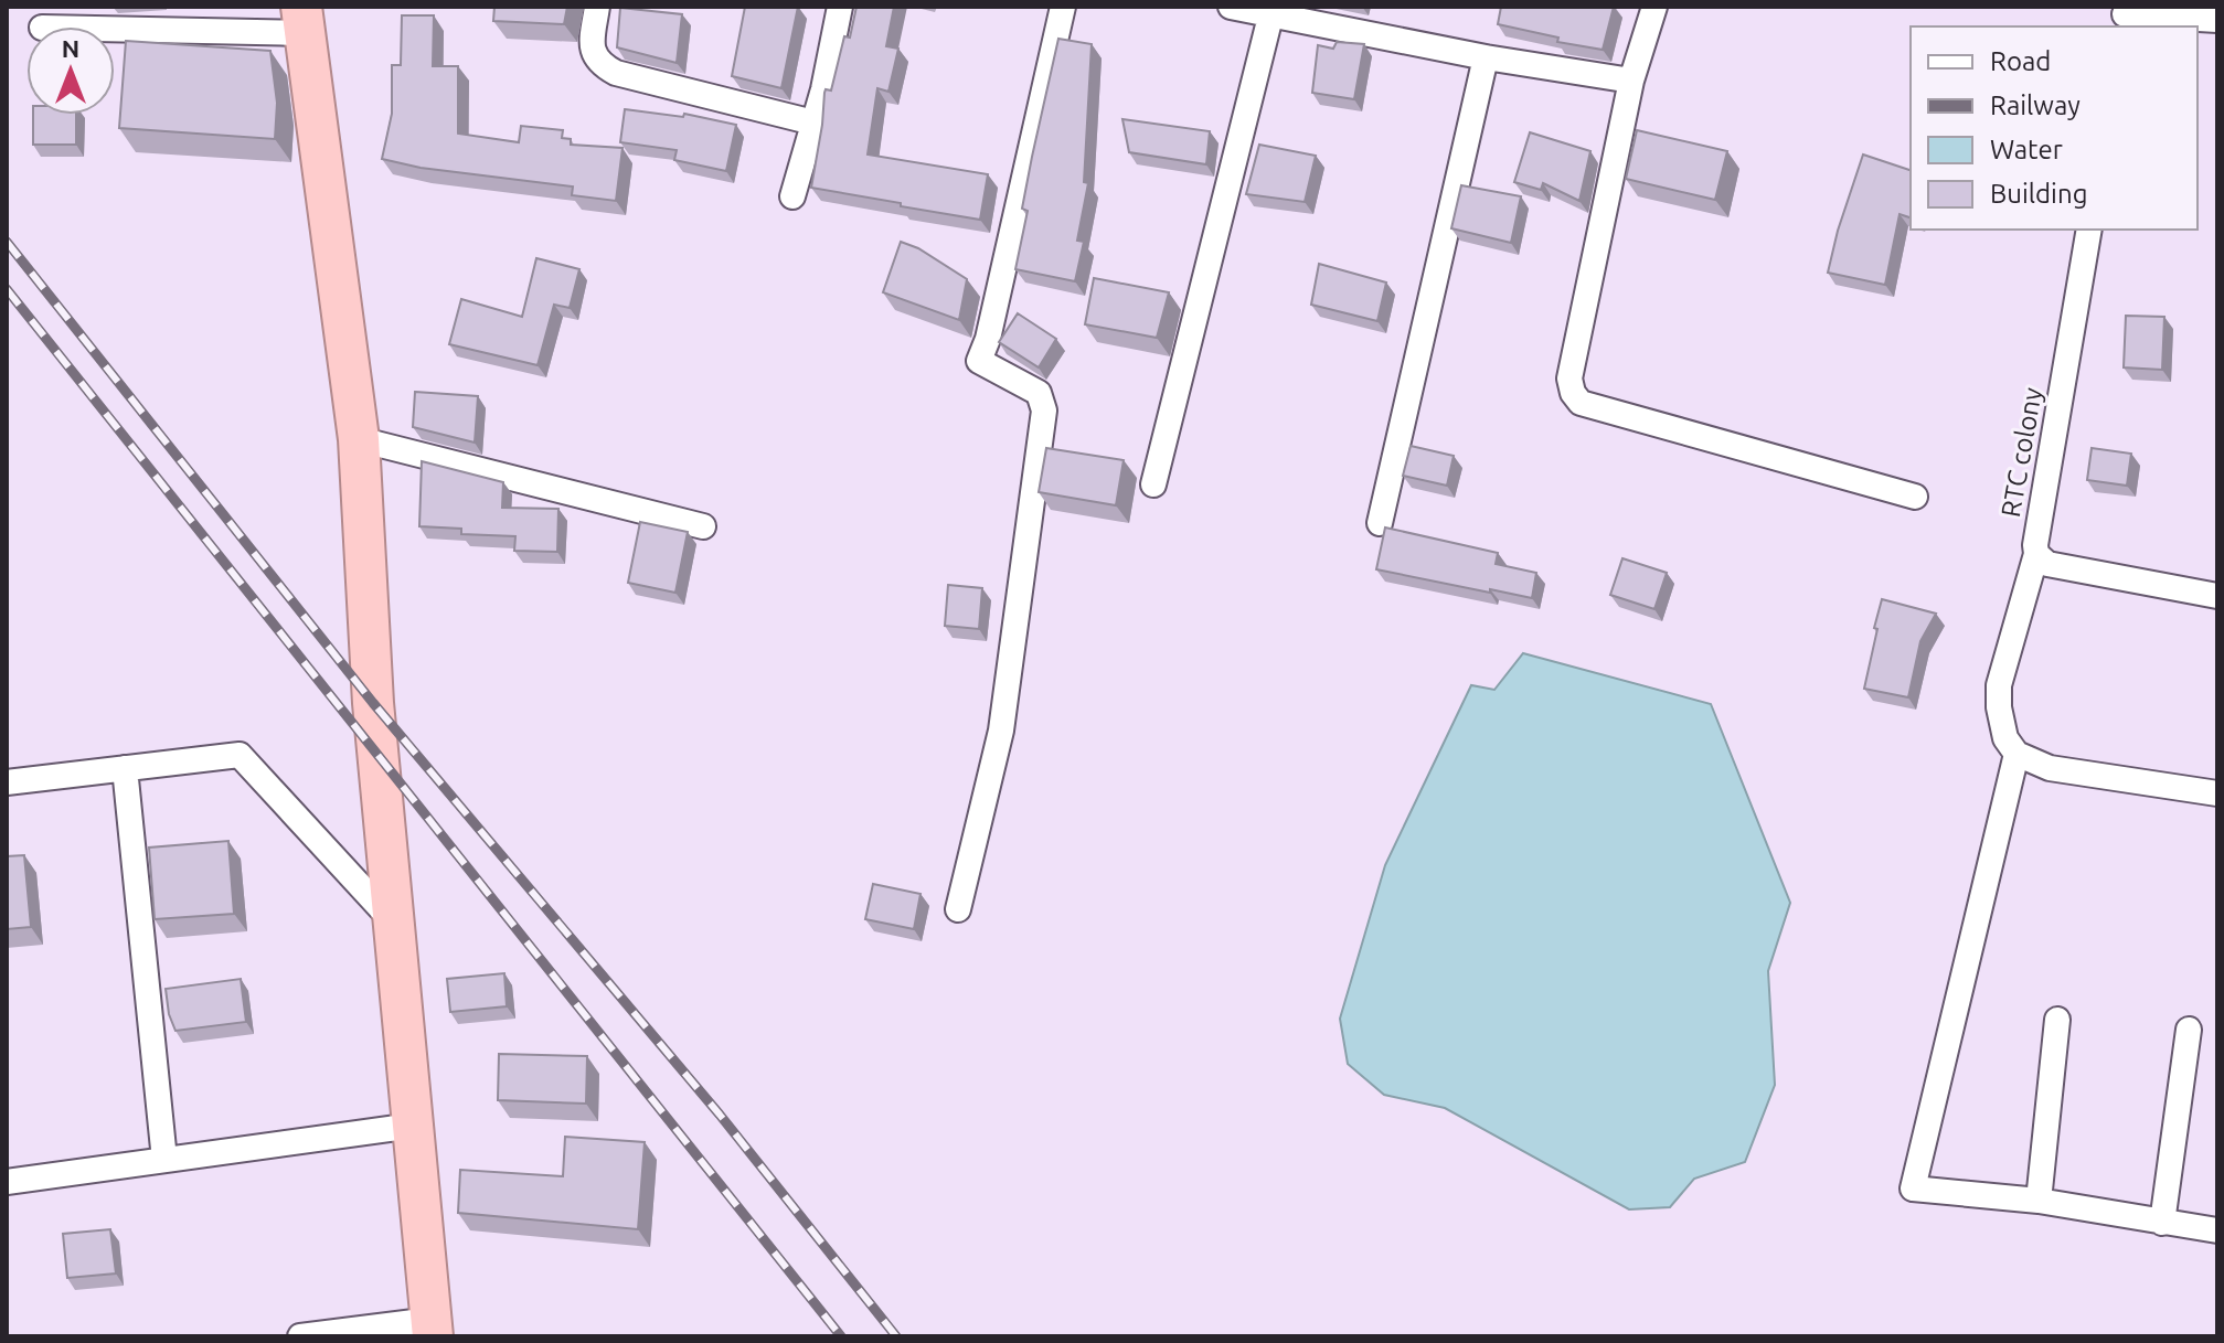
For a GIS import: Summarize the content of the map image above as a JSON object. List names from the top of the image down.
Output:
{
  "streets": {
    "street": ["RTC colony"]
  },
  "legend": [
    "Road",
    "Railway",
    "Water",
    "Building"
  ],
  "north": "top"
}
